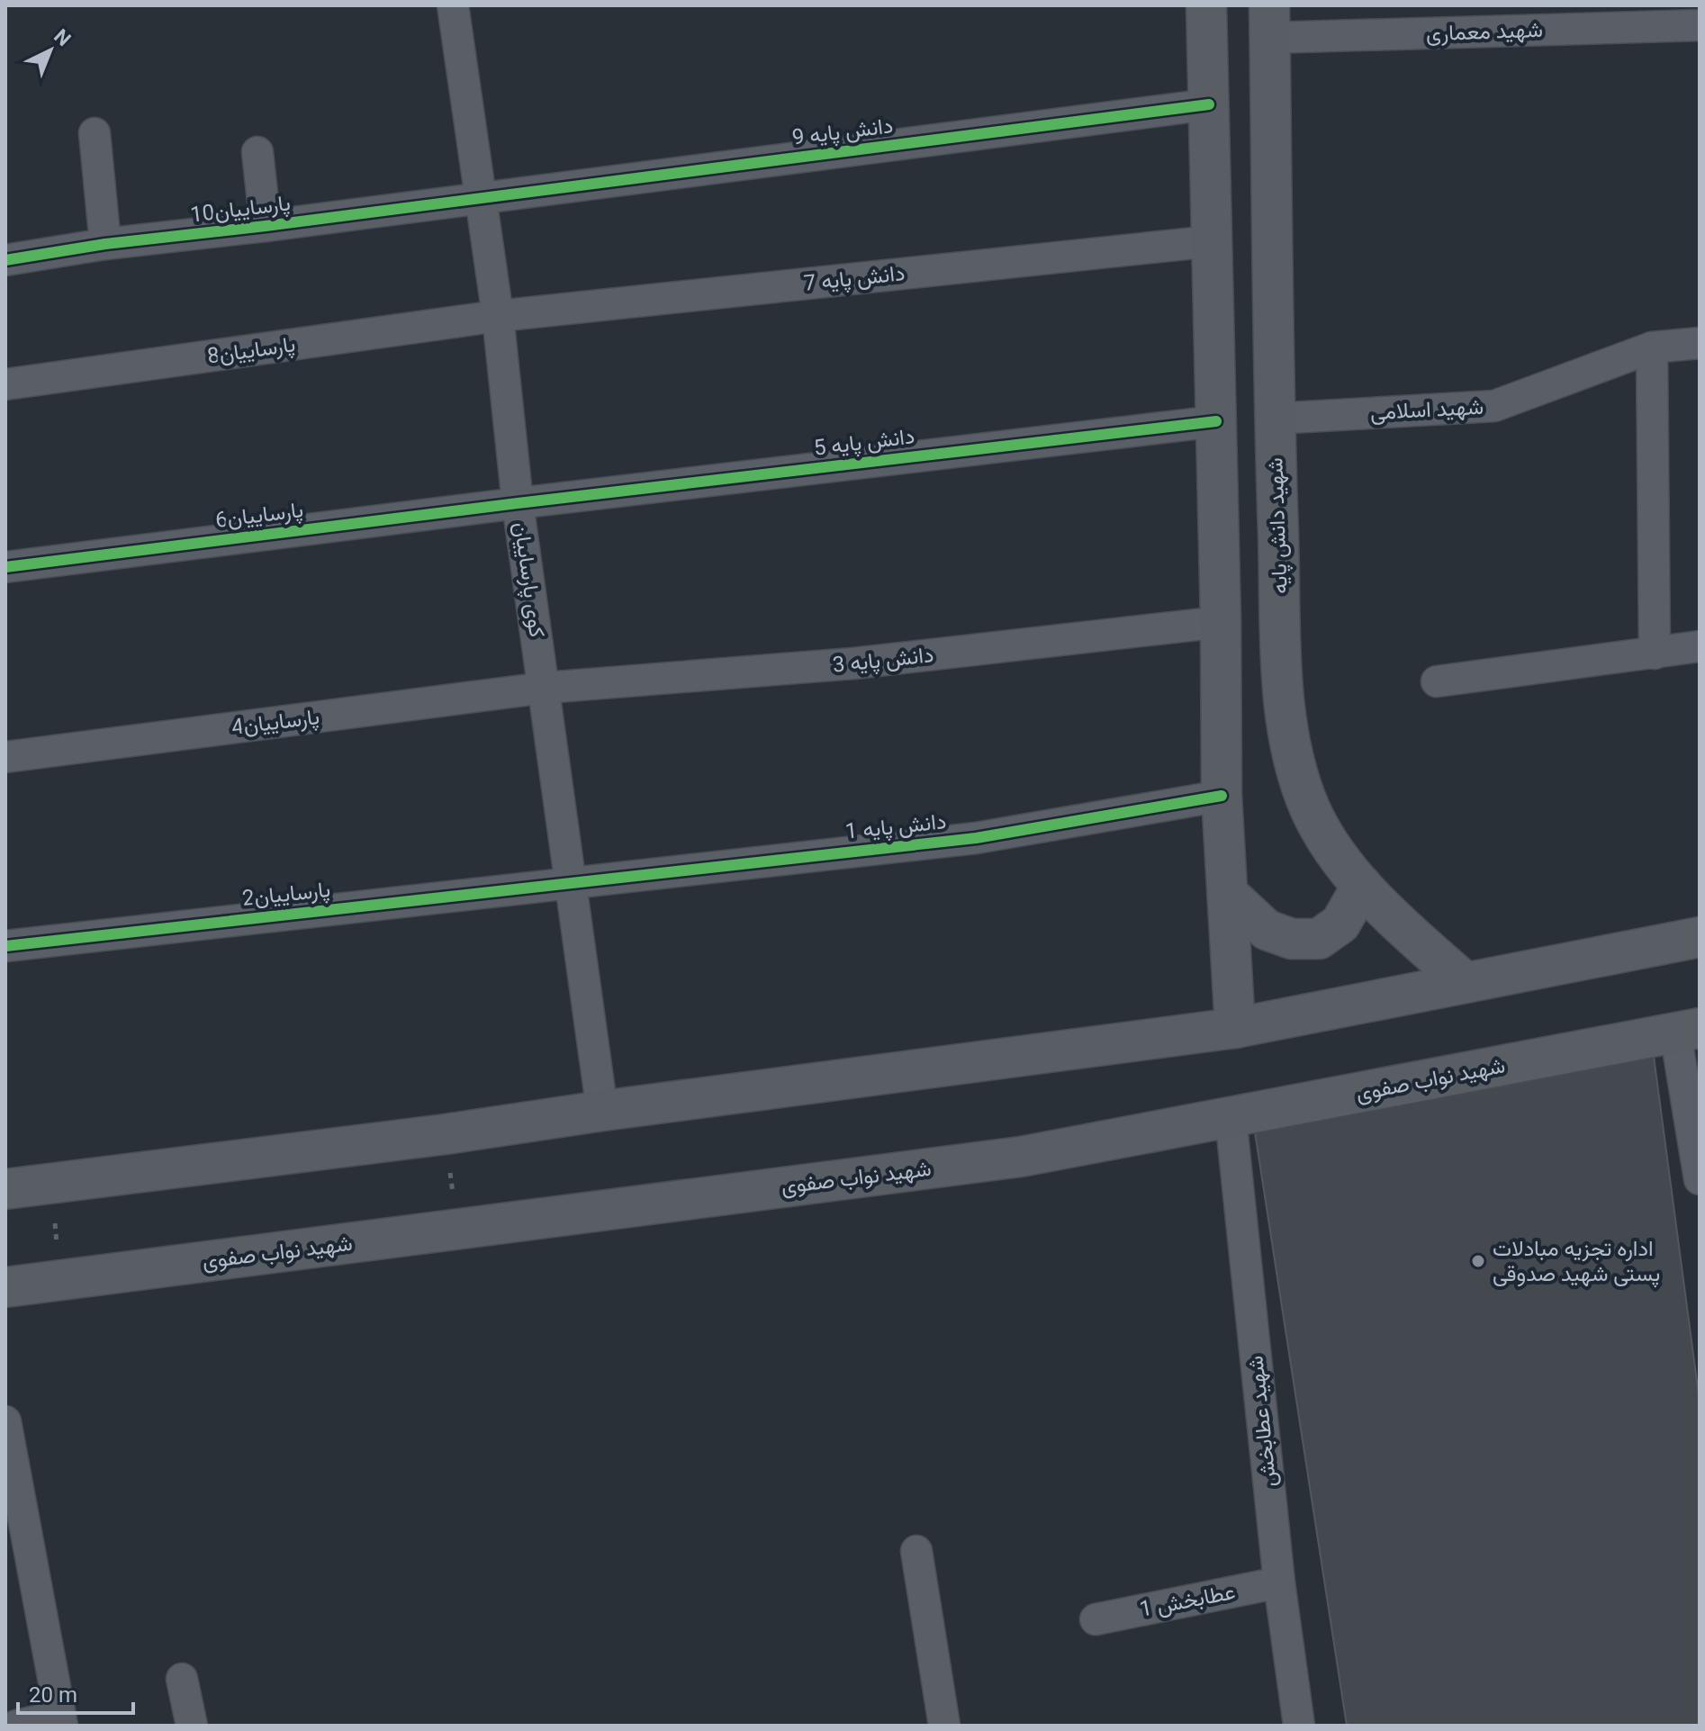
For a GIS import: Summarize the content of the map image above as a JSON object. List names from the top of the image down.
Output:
{
  "streets": {
    "main road": ["شهید دانش پایه", "شهید نواب صفوی"],
    "street": [
      "شهید معماری",
      "دانش پایه 9",
      "پارساییان10",
      "دانش پایه 7",
      "پارساییان8",
      "شهید اسلامی",
      "دانش پایه 5",
      "پارساییان6",
      "کوی پارساییان",
      "دانش پایه 3",
      "پارساییان4",
      "دانش پایه 1",
      "پارساییان2",
      "شهید عطابخش",
      "عطابخش 1"
    ]
  },
  "crossings": [
    ["شهید معماری", "شهید دانش پایه"],
    ["دانش پایه 9", "پارساییان10"],
    ["دانش پایه 9", "کوی پارساییان"],
    ["پارساییان10", "کوی پارساییان"],
    ["دانش پایه 7", "پارساییان8"],
    ["دانش پایه 7", "کوی پارساییان"],
    ["پارساییان8", "کوی پارساییان"],
    ["شهید اسلامی", "شهید دانش پایه"],
    ["دانش پایه 5", "پارساییان6"],
    ["دانش پایه 5", "کوی پارساییان"],
    ["پارساییان6", "کوی پارساییان"],
    ["کوی پارساییان", "دانش پایه 3"],
    ["کوی پارساییان", "پارساییان4"],
    ["کوی پارساییان", "دانش پایه 1"],
    ["کوی پارساییان", "پارساییان2"],
    ["دانش پایه 3", "پارساییان4"],
    ["دانش پایه 1", "پارساییان2"],
    ["شهید نواب صفوی", "شهید عطابخش"],
    ["شهید عطابخش", "عطابخش 1"]
  ],
  "places": ["اداره تجزیه مبادلات پستی شهید صدوقی"],
  "scale_bar": "20 m",
  "north": "top right"
}
